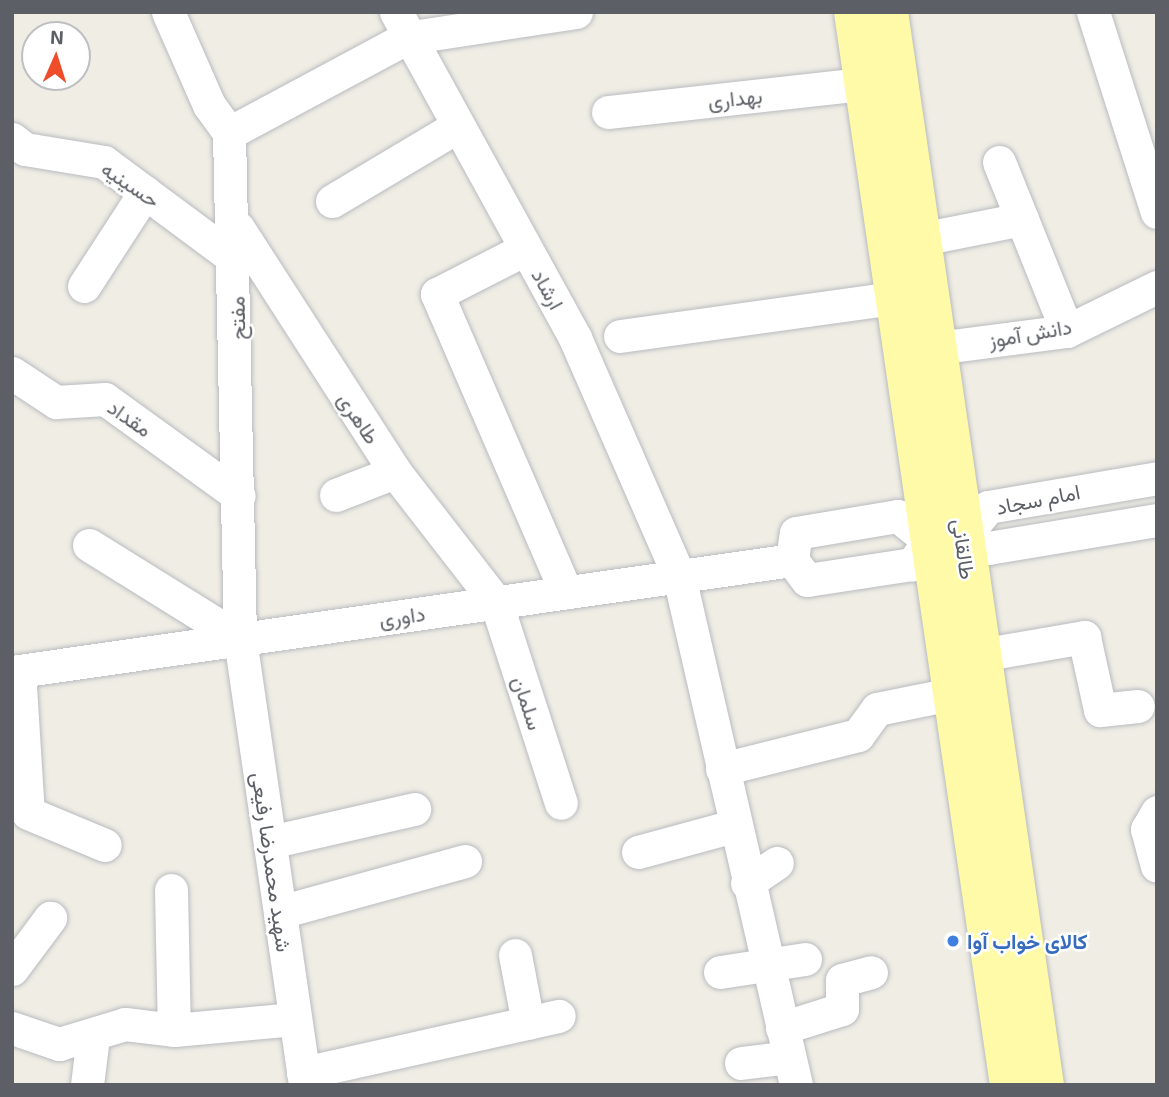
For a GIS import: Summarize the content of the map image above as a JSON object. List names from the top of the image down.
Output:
{
  "streets": {
    "main road": ["طالقانی"],
    "street": [
      "بهداری",
      "حسینیه",
      "ارشاد",
      "مفتح",
      "دانش آموز",
      "مقداد",
      "طاهری",
      "امام سجاد",
      "داوری",
      "سلمان",
      "شهید محمدرضا رفیعی"
    ]
  },
  "crossings": [
    ["بهداری", "طالقانی"],
    ["حسینیه", "مفتح"],
    ["ارشاد", "داوری"],
    ["مفتح", "مقداد"],
    ["مفتح", "طاهری"],
    ["مفتح", "داوری"],
    ["مفتح", "شهید محمدرضا رفیعی"],
    ["دانش آموز", "طالقانی"],
    ["طاهری", "داوری"],
    ["طاهری", "سلمان"],
    ["امام سجاد", "طالقانی"],
    ["داوری", "سلمان"],
    ["داوری", "شهید محمدرضا رفیعی"]
  ],
  "places": ["کالای خواب آوا"],
  "north": "top"
}
